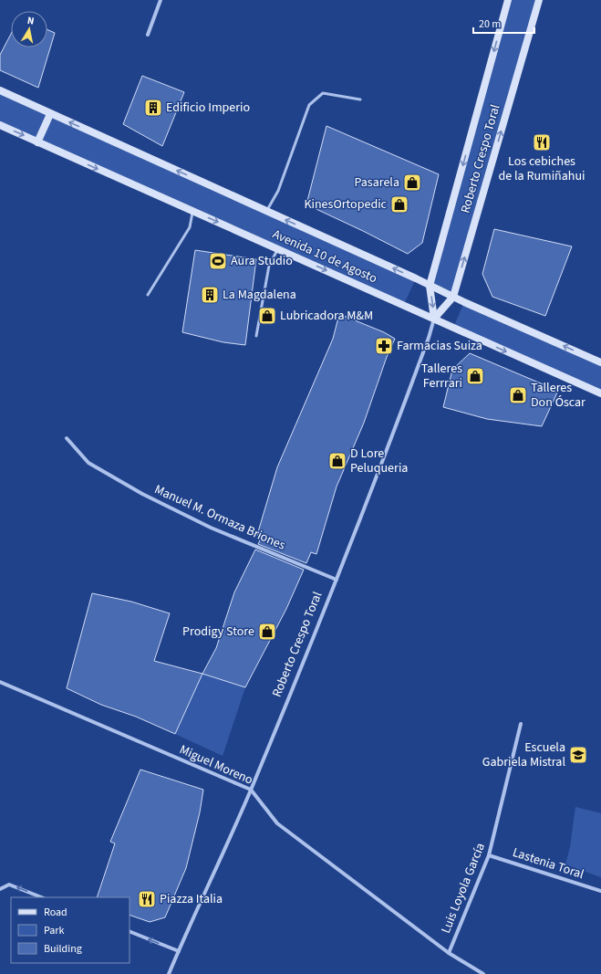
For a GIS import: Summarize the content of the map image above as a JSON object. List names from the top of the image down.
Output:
{
  "streets": {
    "main road": ["Roberto Crespo Toral", "Avenida 10 de Agosto"],
    "street": [
      "Manuel M. Ormaza Briones",
      "Miguel Moreno",
      "Lastenia Toral",
      "Luis Loyola García"
    ]
  },
  "crossings": [
    ["Roberto Crespo Toral", "Avenida 10 de Agosto"],
    ["Roberto Crespo Toral", "Manuel M. Ormaza Briones"],
    ["Roberto Crespo Toral", "Miguel Moreno"],
    ["Miguel Moreno", "Luis Loyola García"],
    ["Lastenia Toral", "Luis Loyola García"]
  ],
  "places": {
    "building": ["Edificio Imperio", "La Magdalena"],
    "restaurant": ["Los cebiches de la Rumiñahui", "Piazza Italia"],
    "shop": [
      "Pasarela",
      "KinesOrtopedic",
      "Lubricadora M&M",
      "Talleres Ferrrari",
      "Talleres Don Óscar",
      "D Lore Peluqueria",
      "Prodigy Store"
    ],
    "sports": ["Aura Studio"],
    "pharmacy": ["Farmacias Suiza"],
    "school or university": ["Escuela Gabriela Mistral"]
  },
  "legend": ["Road", "Park", "Building"],
  "scale_bar": "20 m",
  "north": "top"
}
